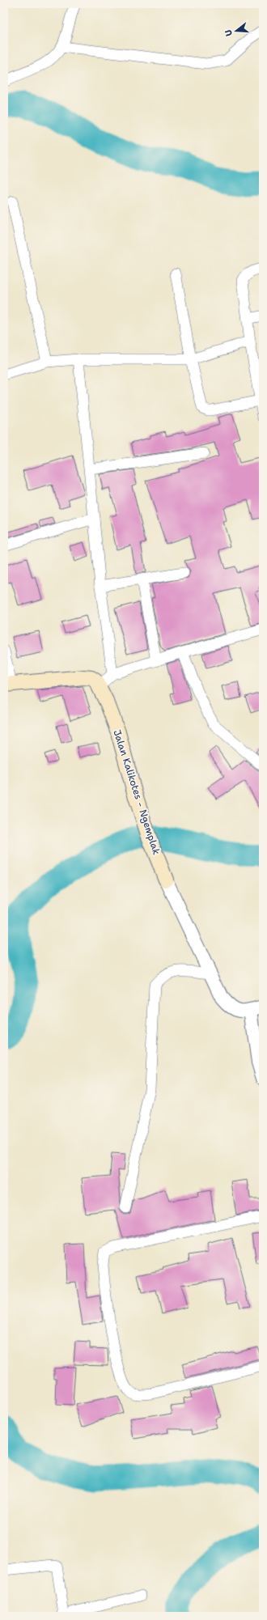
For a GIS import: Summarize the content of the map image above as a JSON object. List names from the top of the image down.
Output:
{
  "streets": {
    "main road": ["Jalan Kalikotes - Ngemplak"]
  },
  "north": "left"
}
